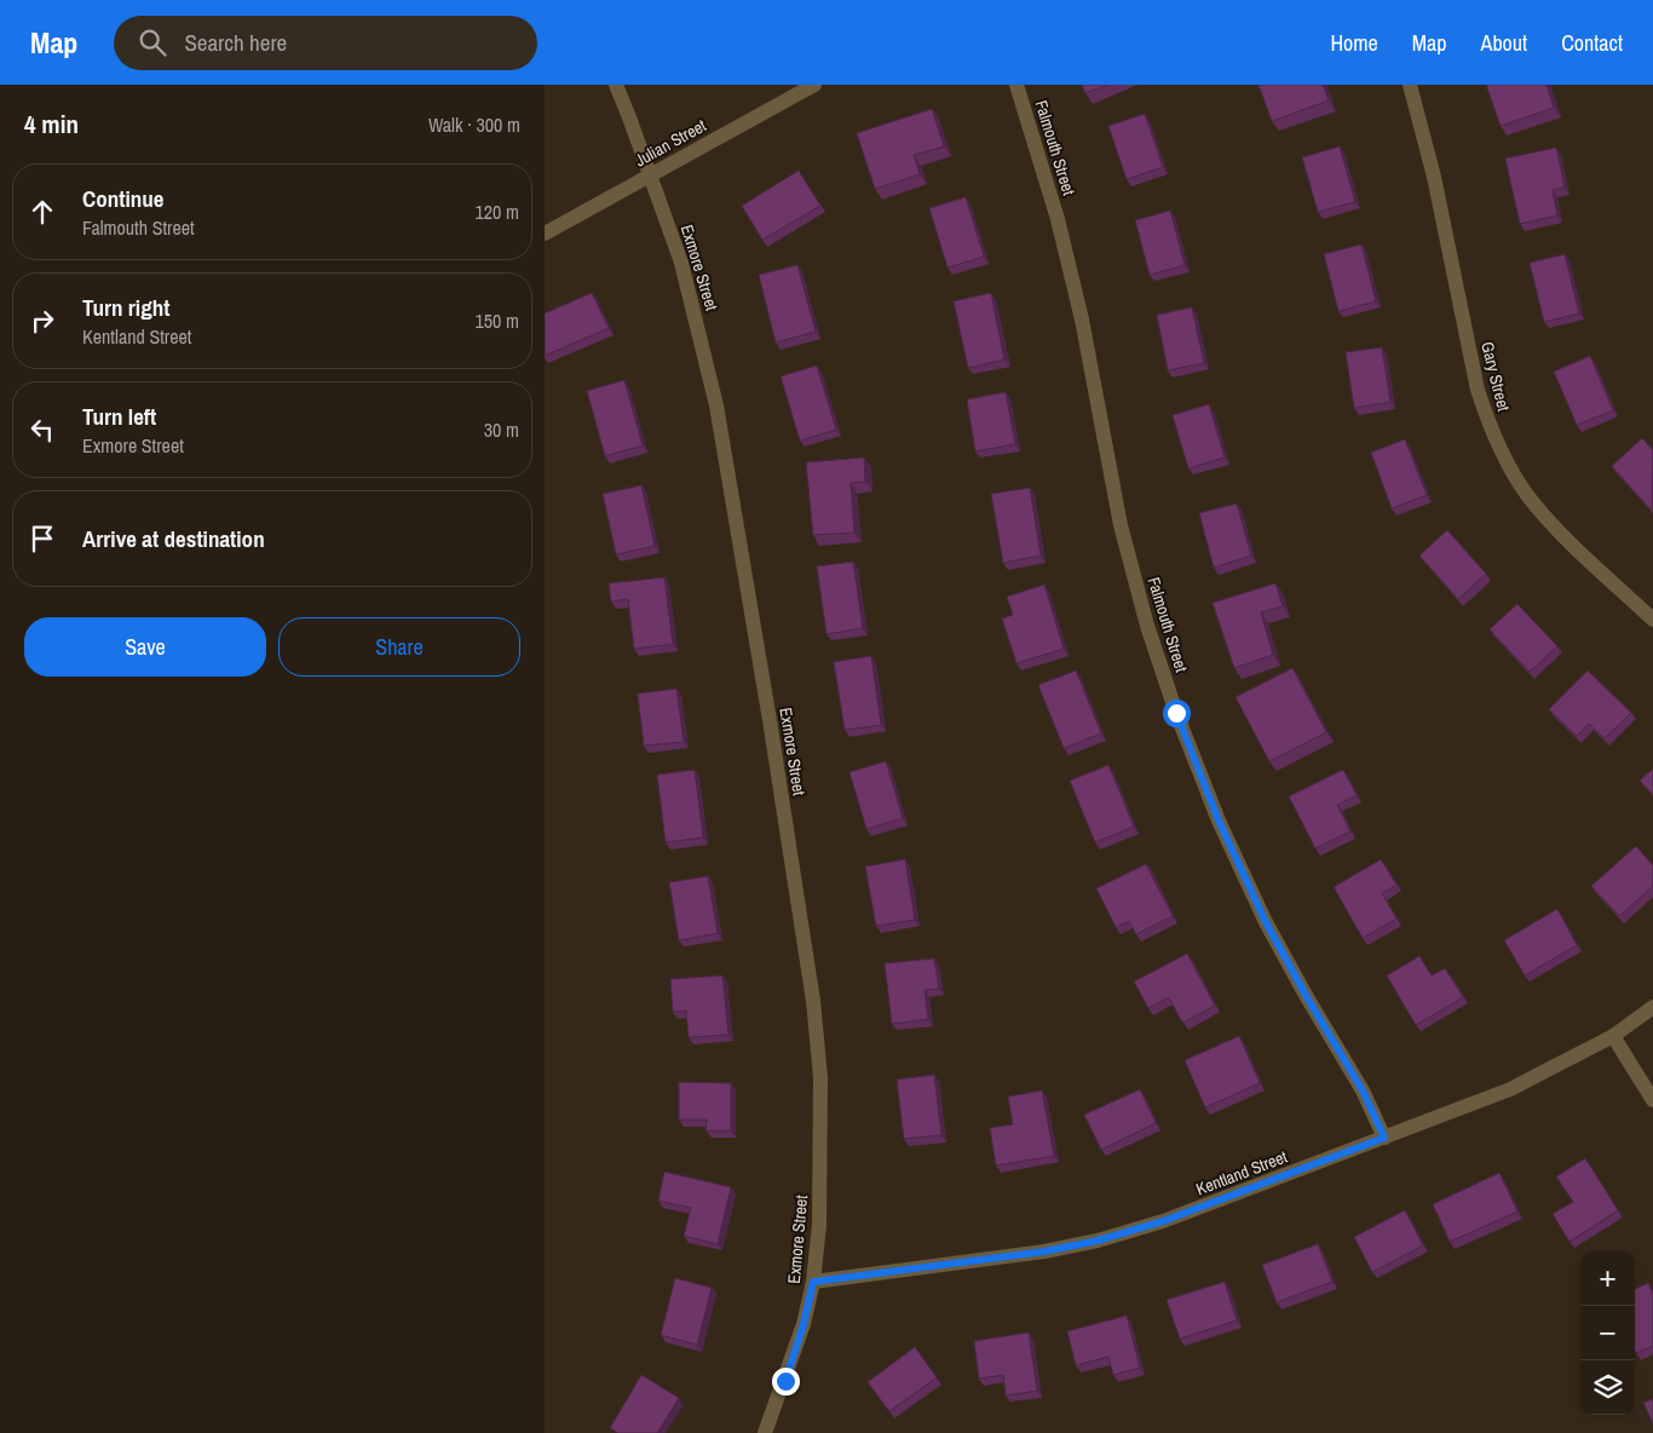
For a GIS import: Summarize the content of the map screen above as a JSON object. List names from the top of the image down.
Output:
{
  "streets": {
    "street": [
      "Julian Street",
      "Falmouth Street",
      "Exmore Street",
      "Gary Street",
      "Kentland Street"
    ]
  },
  "crossings": [
    ["Julian Street", "Exmore Street"],
    ["Falmouth Street", "Kentland Street"],
    ["Exmore Street", "Kentland Street"]
  ],
  "page": {
    "header": "Map",
    "search": "Search here",
    "nav": [
      "Home",
      "Map",
      "About",
      "Contact"
    ],
    "heading": ["4 min", "Walk · 300 m"],
    "list": [
      ["Continue", "Falmouth Street", "120 m"],
      ["Turn right", "Kentland Street", "150 m"],
      ["Turn left", "Exmore Street", "30 m"],
      "Arrive at destination"
    ],
    "buttons": ["Save", "Share"],
    "map_buttons": ["+", "−"]
  }
}
